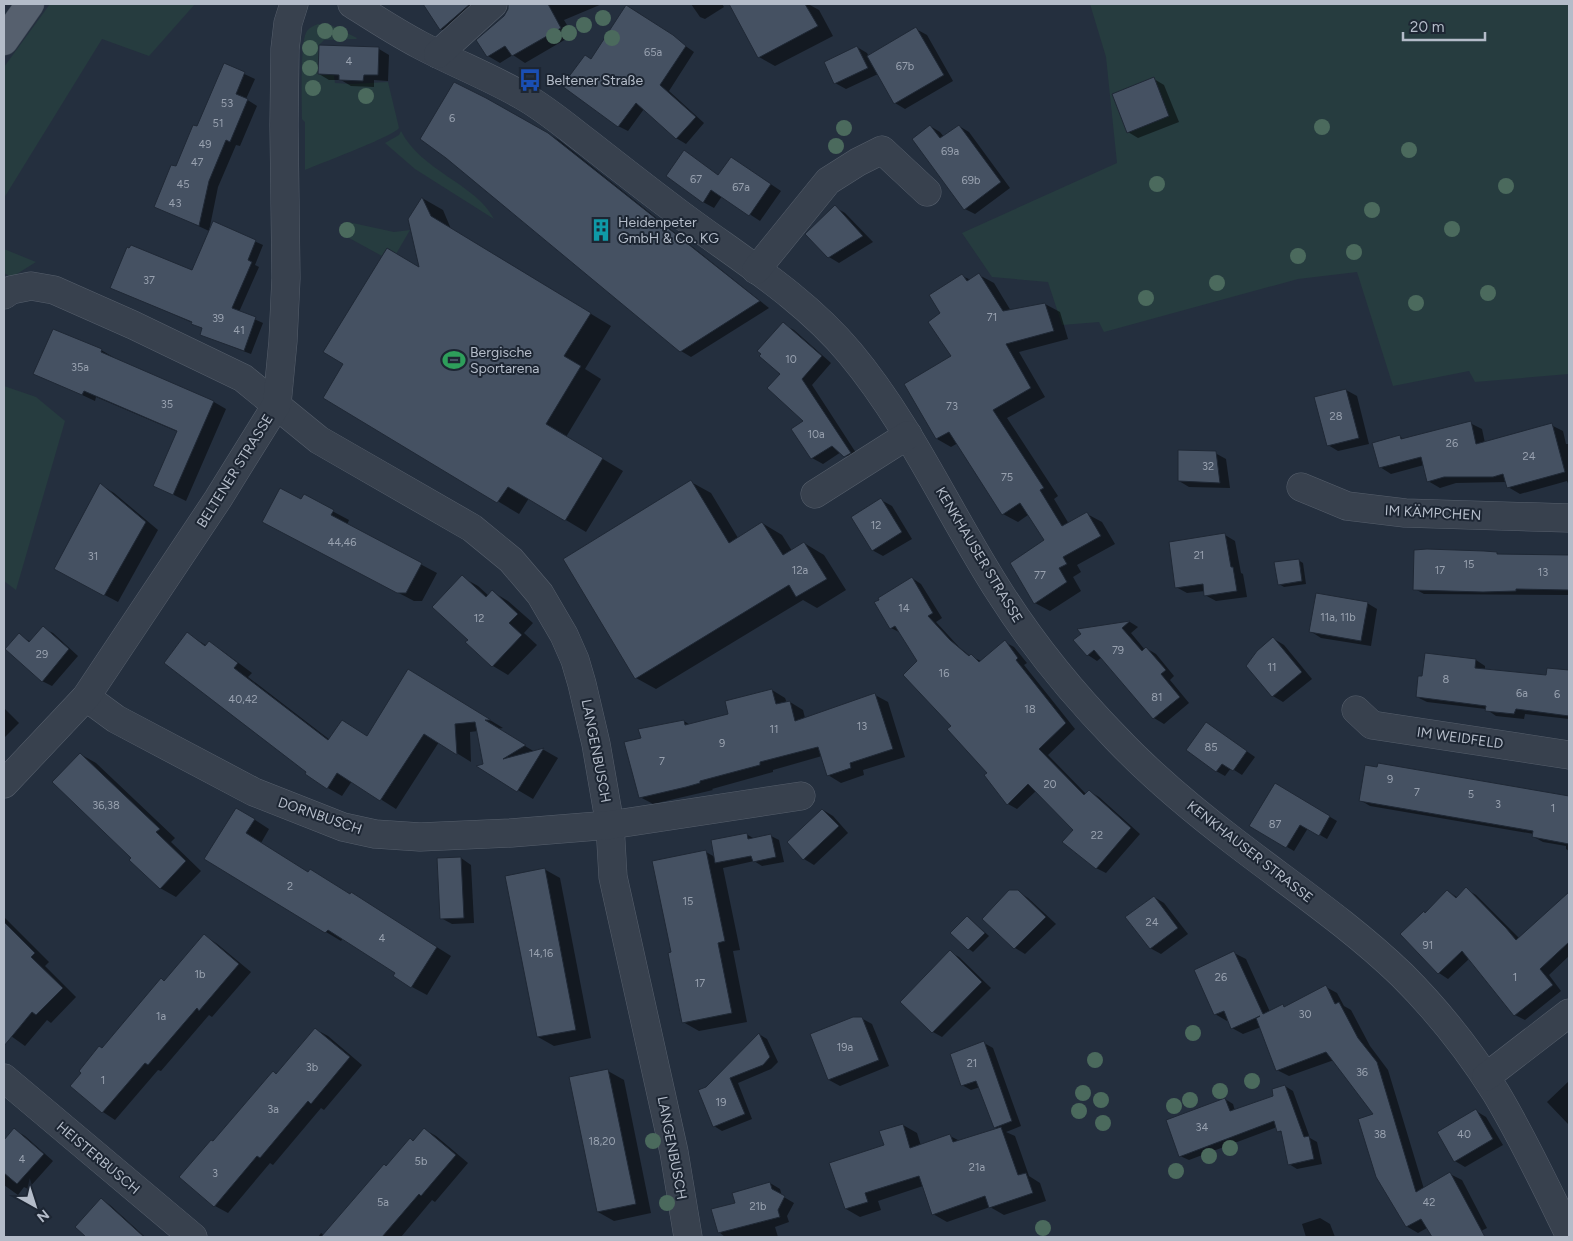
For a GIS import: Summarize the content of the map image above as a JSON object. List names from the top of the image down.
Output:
{
  "streets": {
    "street": [
      "BELTENER STRASSE",
      "IM KÄMPCHEN",
      "KENKHAUSER STRASSE",
      "IM WEIDFELD",
      "LANGENBUSCH",
      "DORNBUSCH",
      "HEISTERBUSCH"
    ]
  },
  "crossings": [
    ["BELTENER STRASSE", "LANGENBUSCH"],
    ["BELTENER STRASSE", "DORNBUSCH"],
    ["LANGENBUSCH", "DORNBUSCH"]
  ],
  "places": {
    "bus stop": ["Beltener Straße"],
    "building": ["Heidenpeter GmbH & Co. KG"],
    "sports": ["Bergische Sportarena"]
  },
  "house_numbers": [
    "65a",
    "4",
    "67b",
    "53",
    "6",
    "51",
    "49",
    "69a",
    "47",
    "67",
    "69b",
    "45",
    "67a",
    "43",
    "37",
    "71",
    "39",
    "41",
    "10",
    "35a",
    "35",
    "73",
    "28",
    "10a",
    "26",
    "24",
    "32",
    "75",
    "12",
    "44,46",
    "21",
    "31",
    "15",
    "12a",
    "17",
    "13",
    "77",
    "14",
    "11a, 11b",
    "12",
    "79",
    "29",
    "11",
    "16",
    "8",
    "6a",
    "6",
    "81",
    "40,42",
    "18",
    "13",
    "11",
    "9",
    "85",
    "7",
    "9",
    "20",
    "7",
    "5",
    "3",
    "36,38",
    "1",
    "87",
    "22",
    "2",
    "15",
    "24",
    "4",
    "91",
    "14,16",
    "1b",
    "26",
    "1",
    "17",
    "30",
    "1a",
    "19a",
    "21",
    "3b",
    "36",
    "1",
    "19",
    "3a",
    "34",
    "38",
    "40",
    "18,20",
    "4",
    "5b",
    "21a",
    "3",
    "5a",
    "42",
    "21b"
  ],
  "scale_bar": "20 m",
  "north": "bottom right"
}
